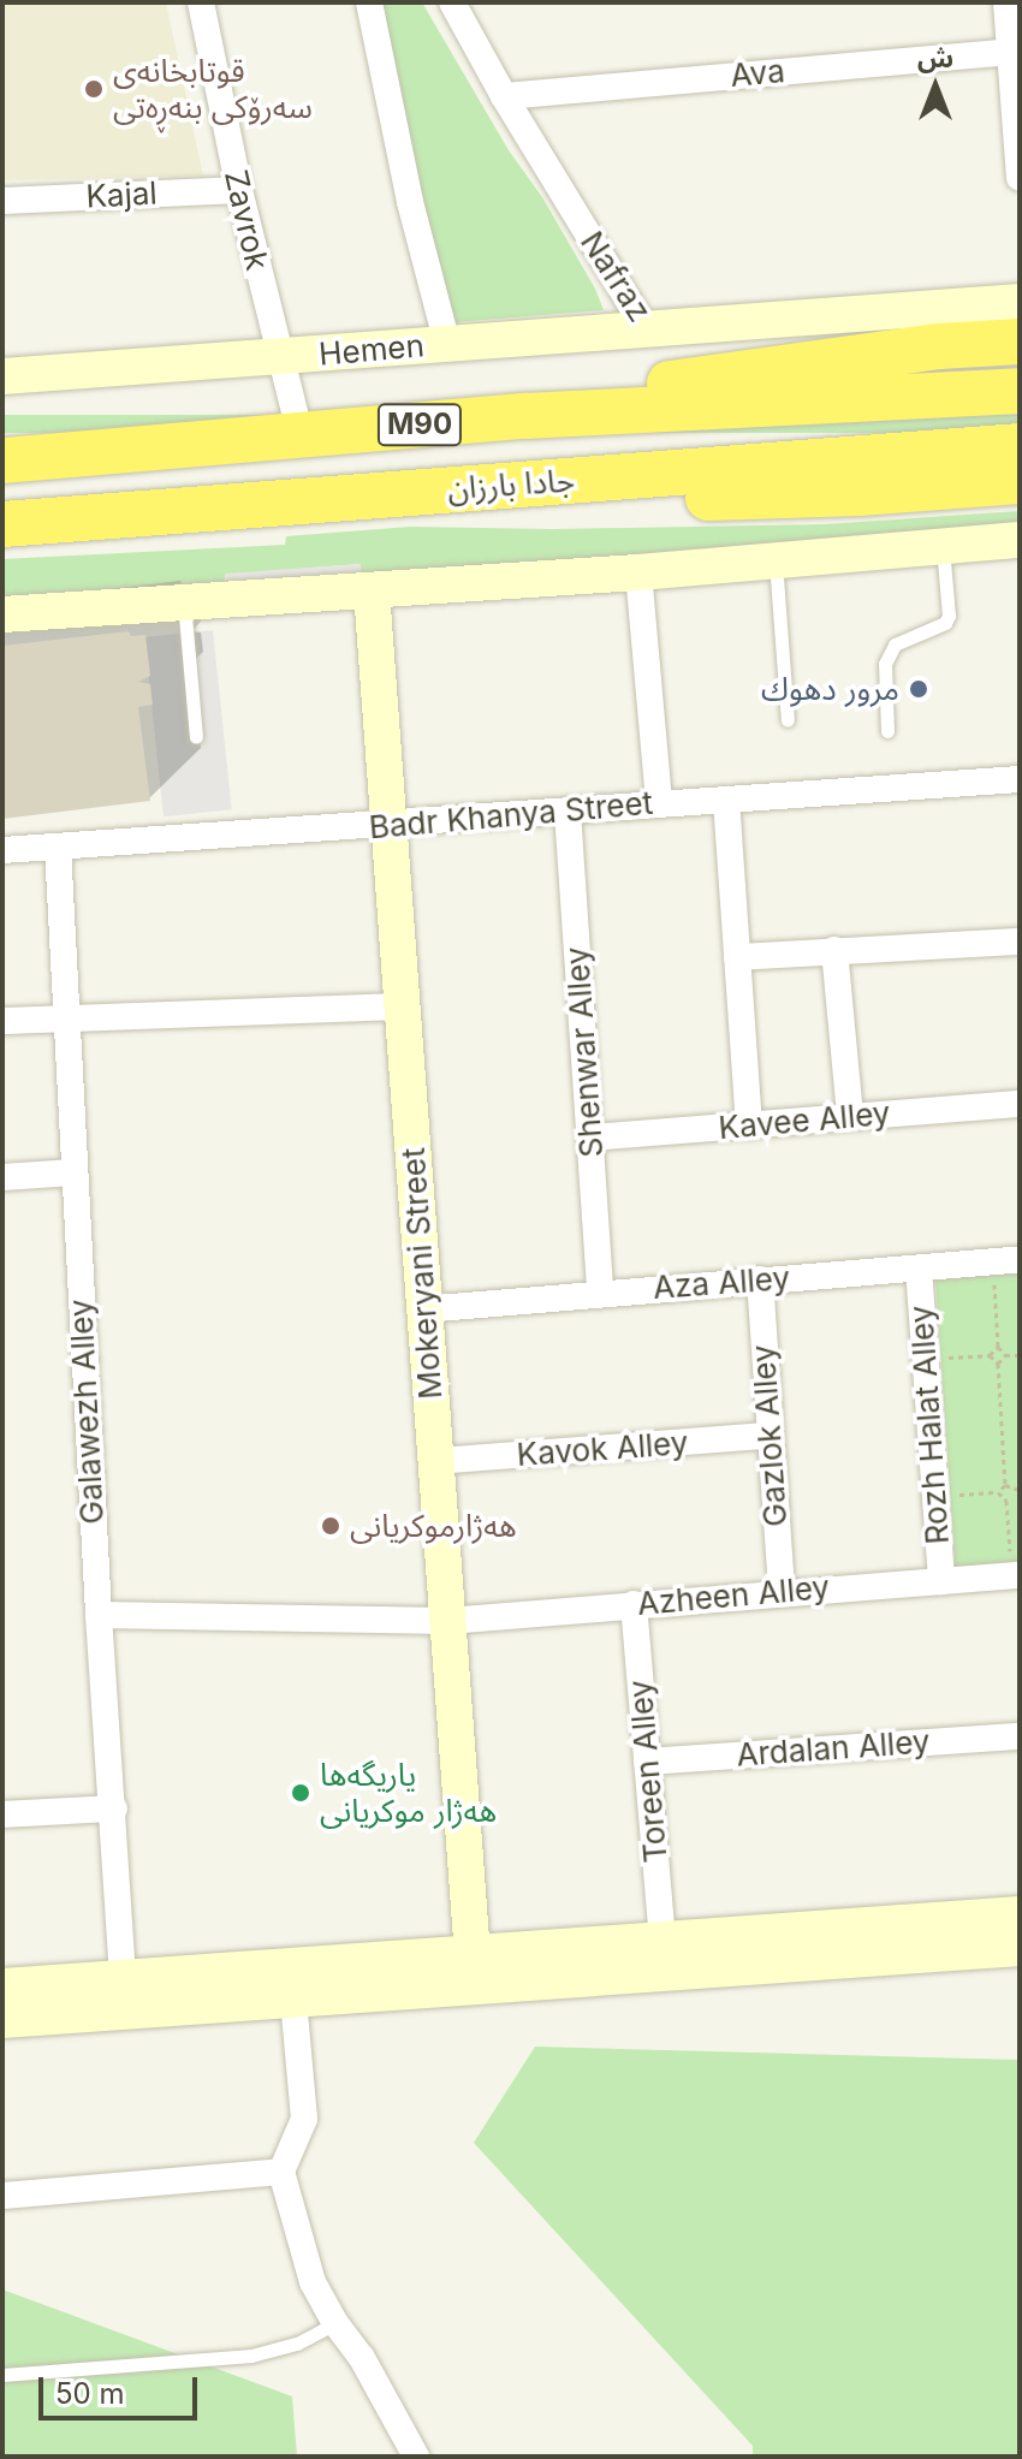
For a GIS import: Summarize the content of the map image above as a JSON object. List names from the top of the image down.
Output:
{
  "streets": {
    "highway": ["M90", "جادا بارزان"],
    "main road": ["Nafraz", "Hemen", "Mokeryani Street"],
    "street": [
      "Ava",
      "Kajal",
      "Zavrok",
      "Badr Khanya Street",
      "Shenwar Alley",
      "Kavee Alley",
      "Aza Alley",
      "Galawezh Alley",
      "Rozh Halat Alley",
      "Gazlok Alley",
      "Kavok Alley",
      "Azheen Alley",
      "Ardalan Alley",
      "Toreen Alley"
    ]
  },
  "crossings": [
    ["Ava", "Nafraz"],
    ["Kajal", "Zavrok"],
    ["Zavrok", "Hemen"],
    ["Zavrok", "M90"],
    ["Badr Khanya Street", "Shenwar Alley"],
    ["Badr Khanya Street", "Mokeryani Street"],
    ["Badr Khanya Street", "Galawezh Alley"],
    ["Shenwar Alley", "Kavee Alley"],
    ["Shenwar Alley", "Aza Alley"],
    ["Mokeryani Street", "Aza Alley"],
    ["Mokeryani Street", "Kavok Alley"],
    ["Mokeryani Street", "Azheen Alley"],
    ["Aza Alley", "Rozh Halat Alley"],
    ["Aza Alley", "Gazlok Alley"],
    ["Galawezh Alley", "Azheen Alley"],
    ["Rozh Halat Alley", "Azheen Alley"],
    ["Gazlok Alley", "Kavok Alley"],
    ["Gazlok Alley", "Azheen Alley"],
    ["Azheen Alley", "Toreen Alley"],
    ["Ardalan Alley", "Toreen Alley"]
  ],
  "places": [
    "قوتابخانەی سەرۆکی بنەڕەتی",
    "مرور دهوك",
    "ھەژارموکریانی",
    "یاریگەها هەژار موکریانی"
  ],
  "scale_bar": "50 m",
  "north": "top"
}
